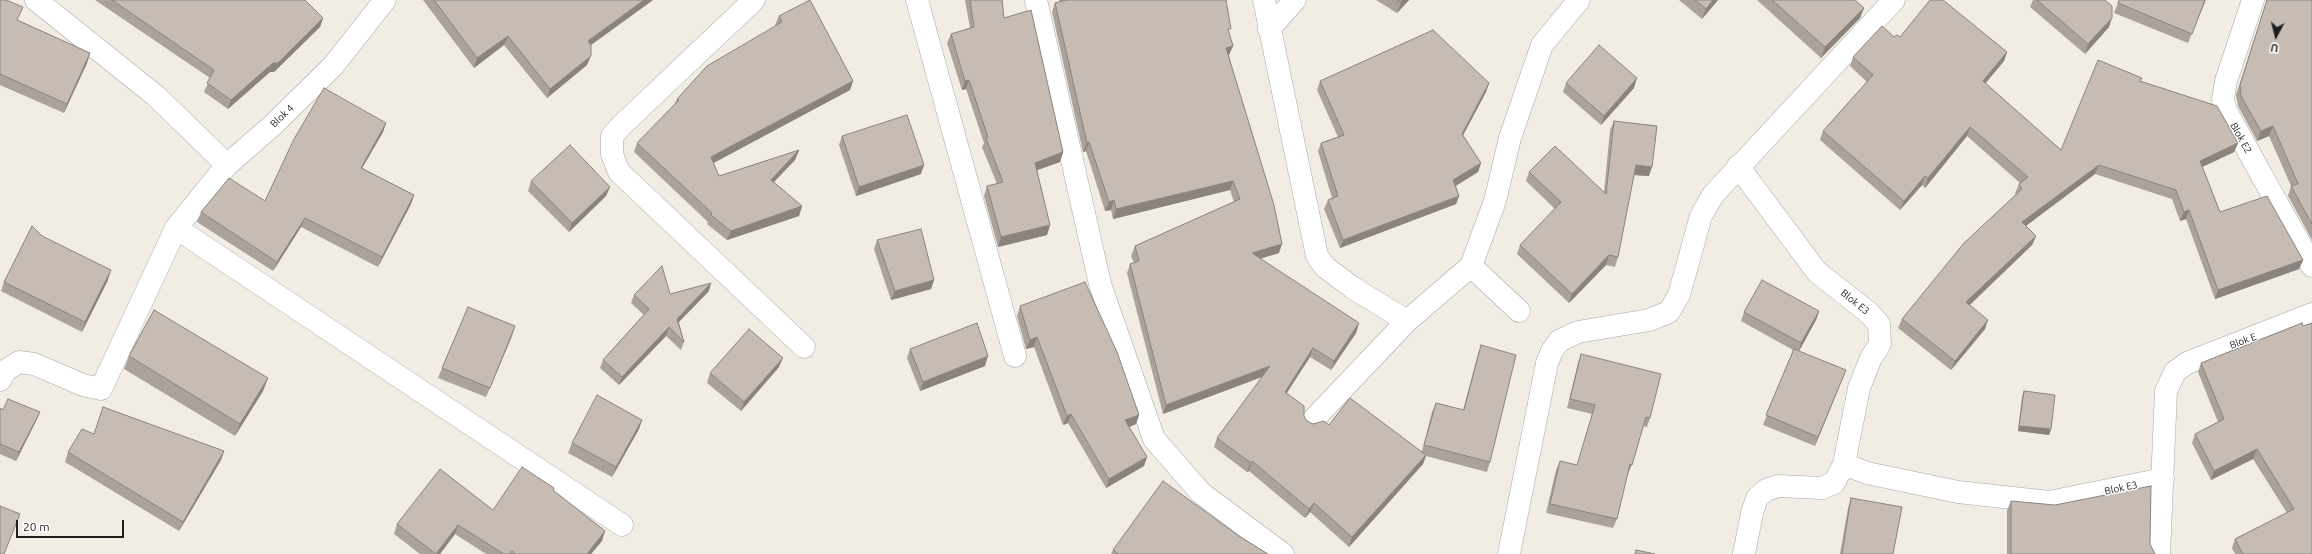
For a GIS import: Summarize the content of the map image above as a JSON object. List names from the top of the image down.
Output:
{
  "streets": {
    "street": [
      "Blok 4",
      "Blok E2",
      "Blok E3",
      "Blok E"
    ]
  },
  "crossings": [
    ["Blok E3", "Blok E"]
  ],
  "scale_bar": "20 m",
  "north": "bottom"
}
